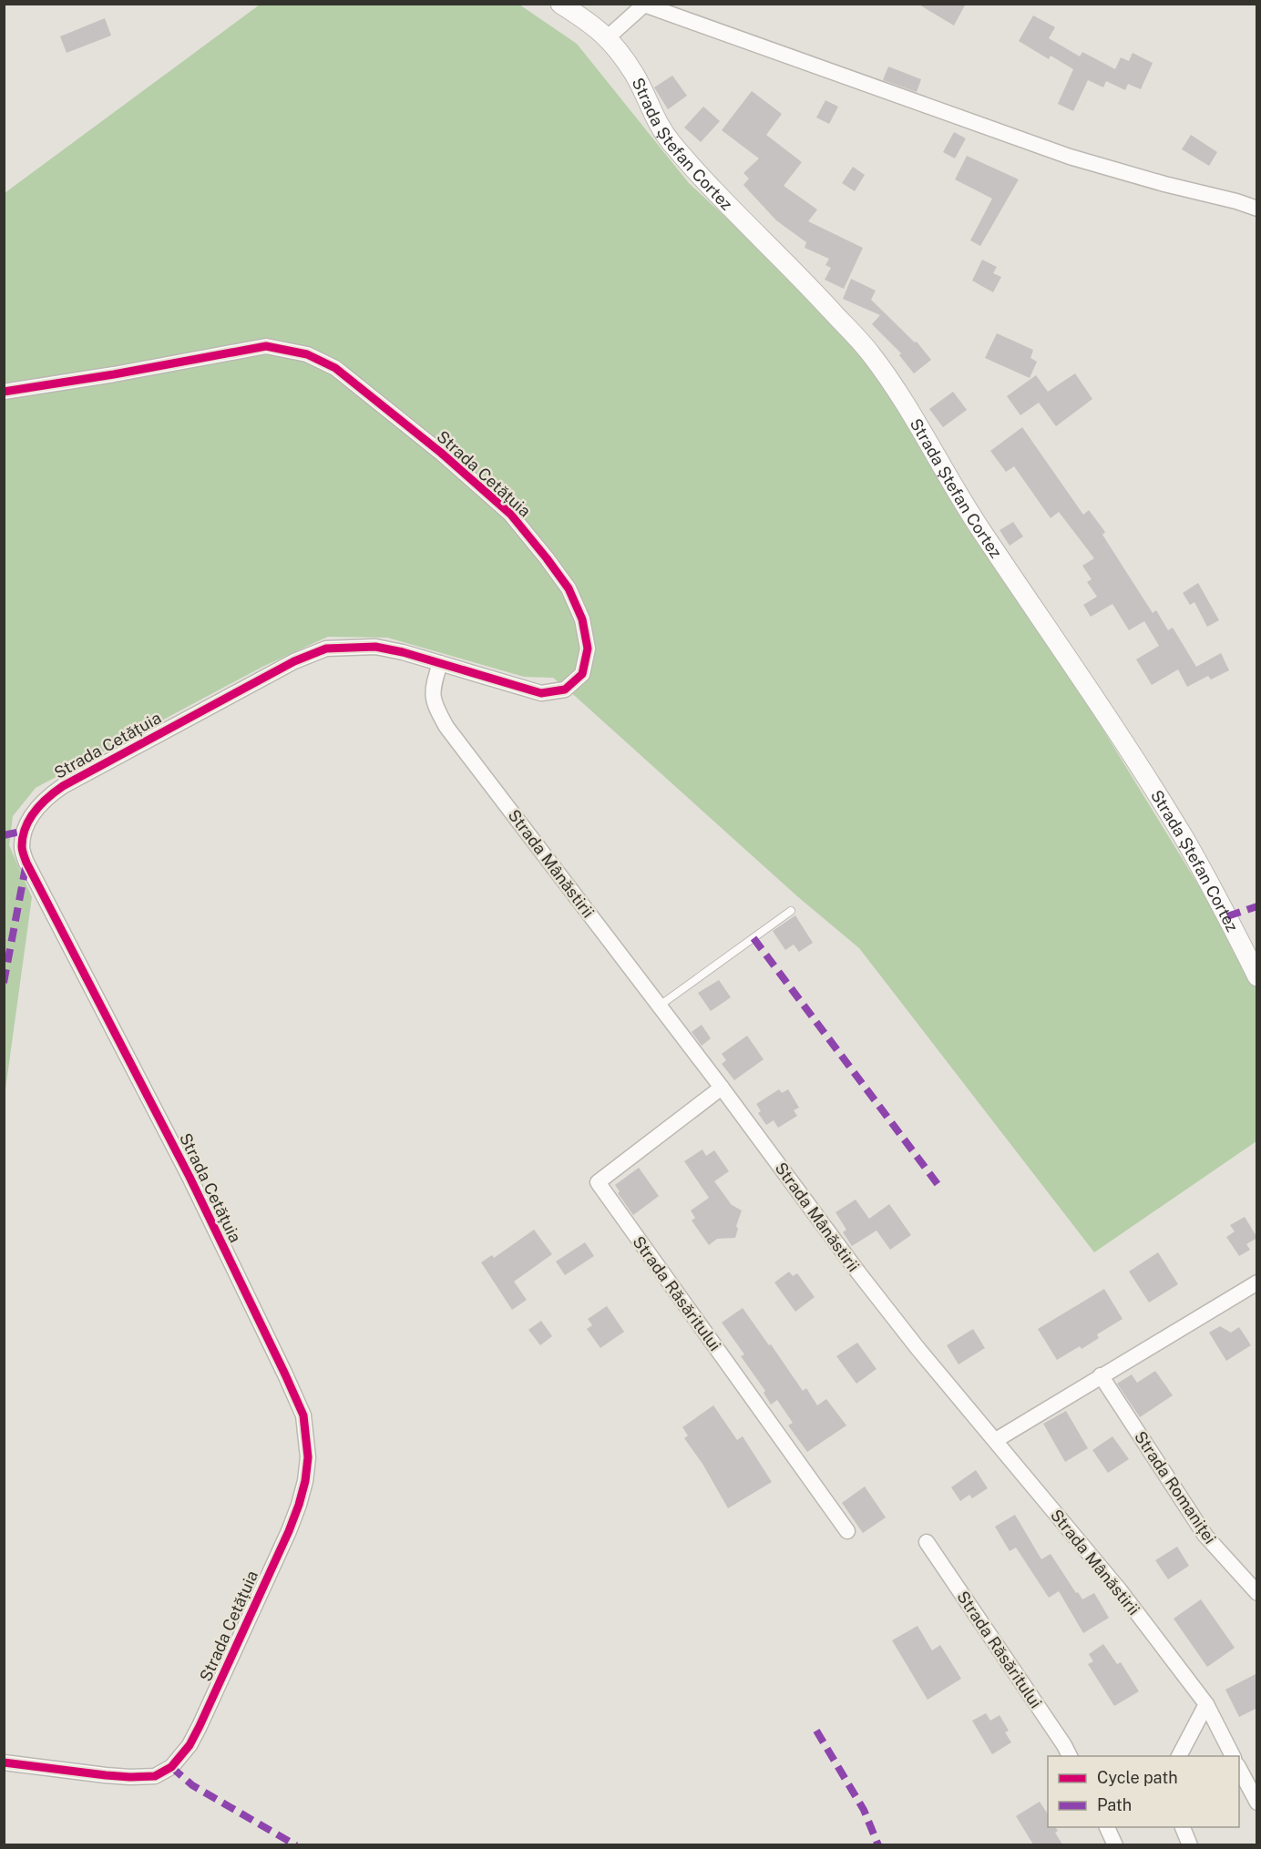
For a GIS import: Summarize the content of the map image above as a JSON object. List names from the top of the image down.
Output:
{
  "streets": {
    "street": [
      "Strada Ștefan Cortez",
      "Strada Cetățuia",
      "Strada Mânăstirii",
      "Strada Răsăritului",
      "Strada Romaniței"
    ]
  },
  "crossings": [
    ["Strada Cetățuia", "Strada Mânăstirii"],
    ["Strada Mânăstirii", "Strada Răsăritului"]
  ],
  "legend": ["Cycle path", "Path"]
}
